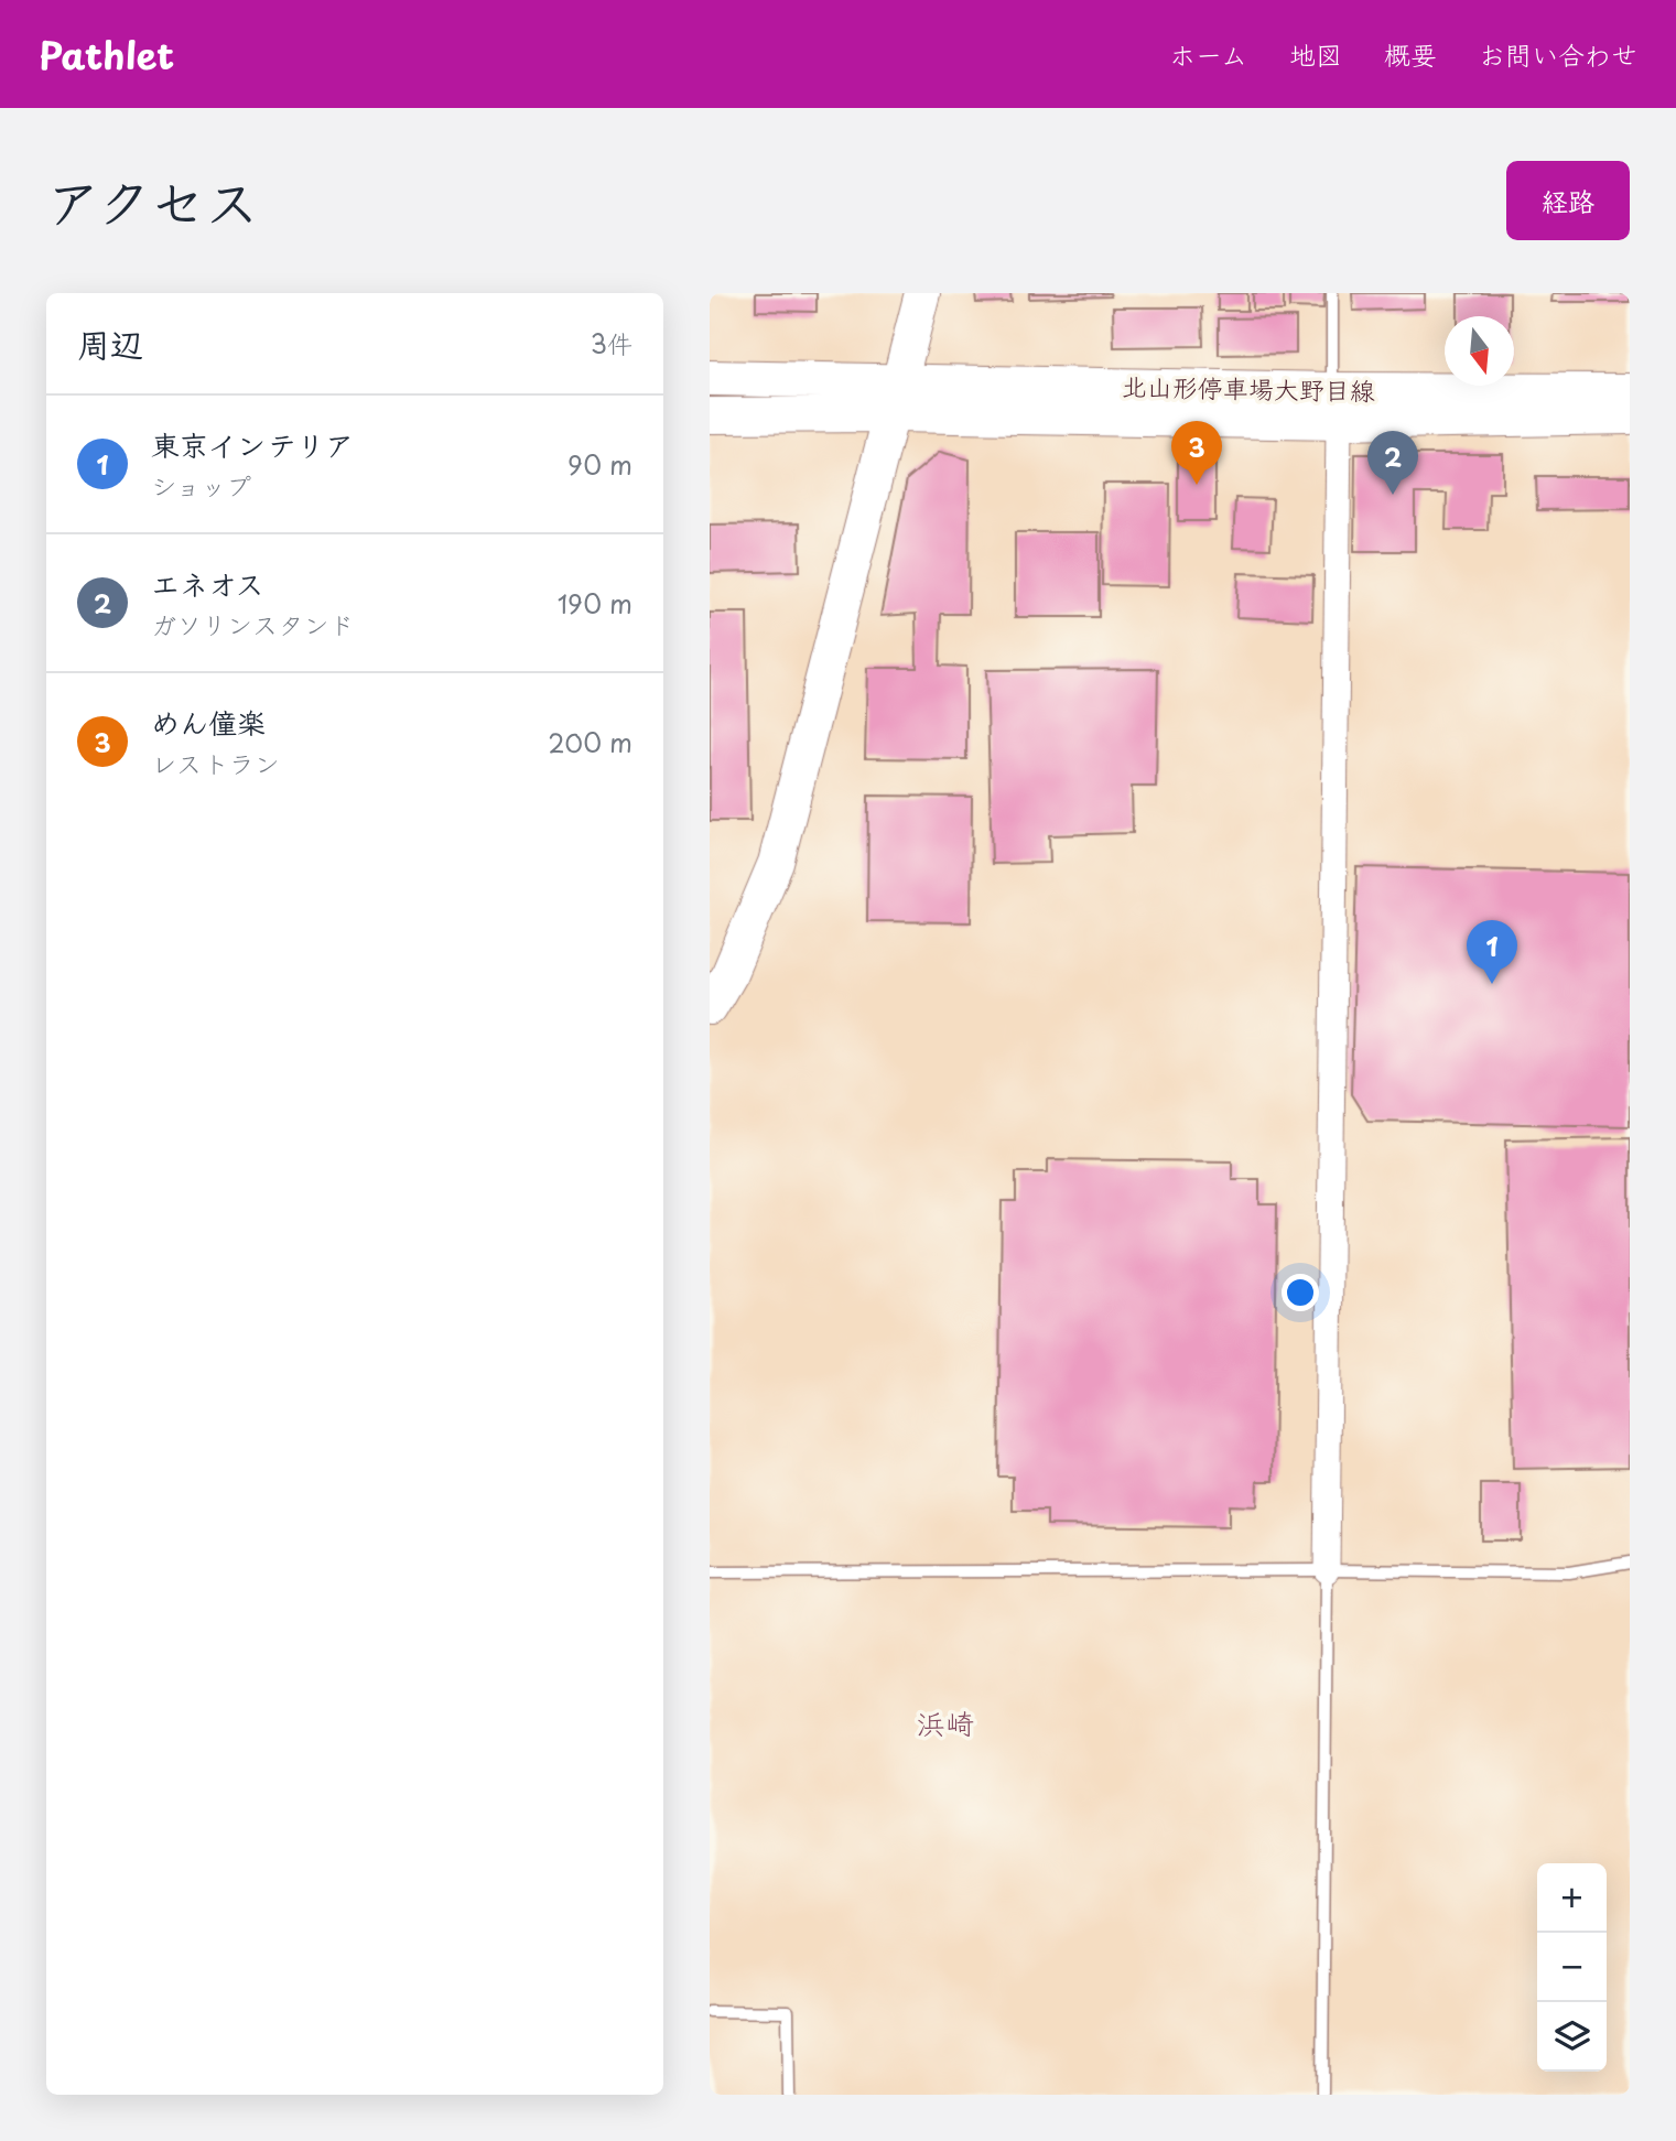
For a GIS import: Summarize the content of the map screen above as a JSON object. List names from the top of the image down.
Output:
{
  "streets": {
    "main road": ["北山形停車場大野目線"]
  },
  "districts": ["浜崎"],
  "north": "bottom",
  "page": {
    "header": "Pathlet",
    "nav": [
      "ホーム",
      "地図",
      "概要",
      "お問い合わせ"
    ],
    "title": "アクセス",
    "buttons": "経路",
    "heading": ["周辺", "3件"],
    "list": [
      {
        "mark": "1",
        "name": "東京インテリア",
        "note": "ショップ",
        "value": "90 m"
      },
      {
        "mark": "2",
        "name": "エネオス",
        "note": "ガソリンスタンド",
        "value": "190 m"
      },
      {
        "mark": "3",
        "name": "めん僮楽",
        "note": "レストラン",
        "value": "200 m"
      }
    ],
    "pins": ["3", "2", "1"],
    "map_buttons": ["+", "−"]
  }
}
